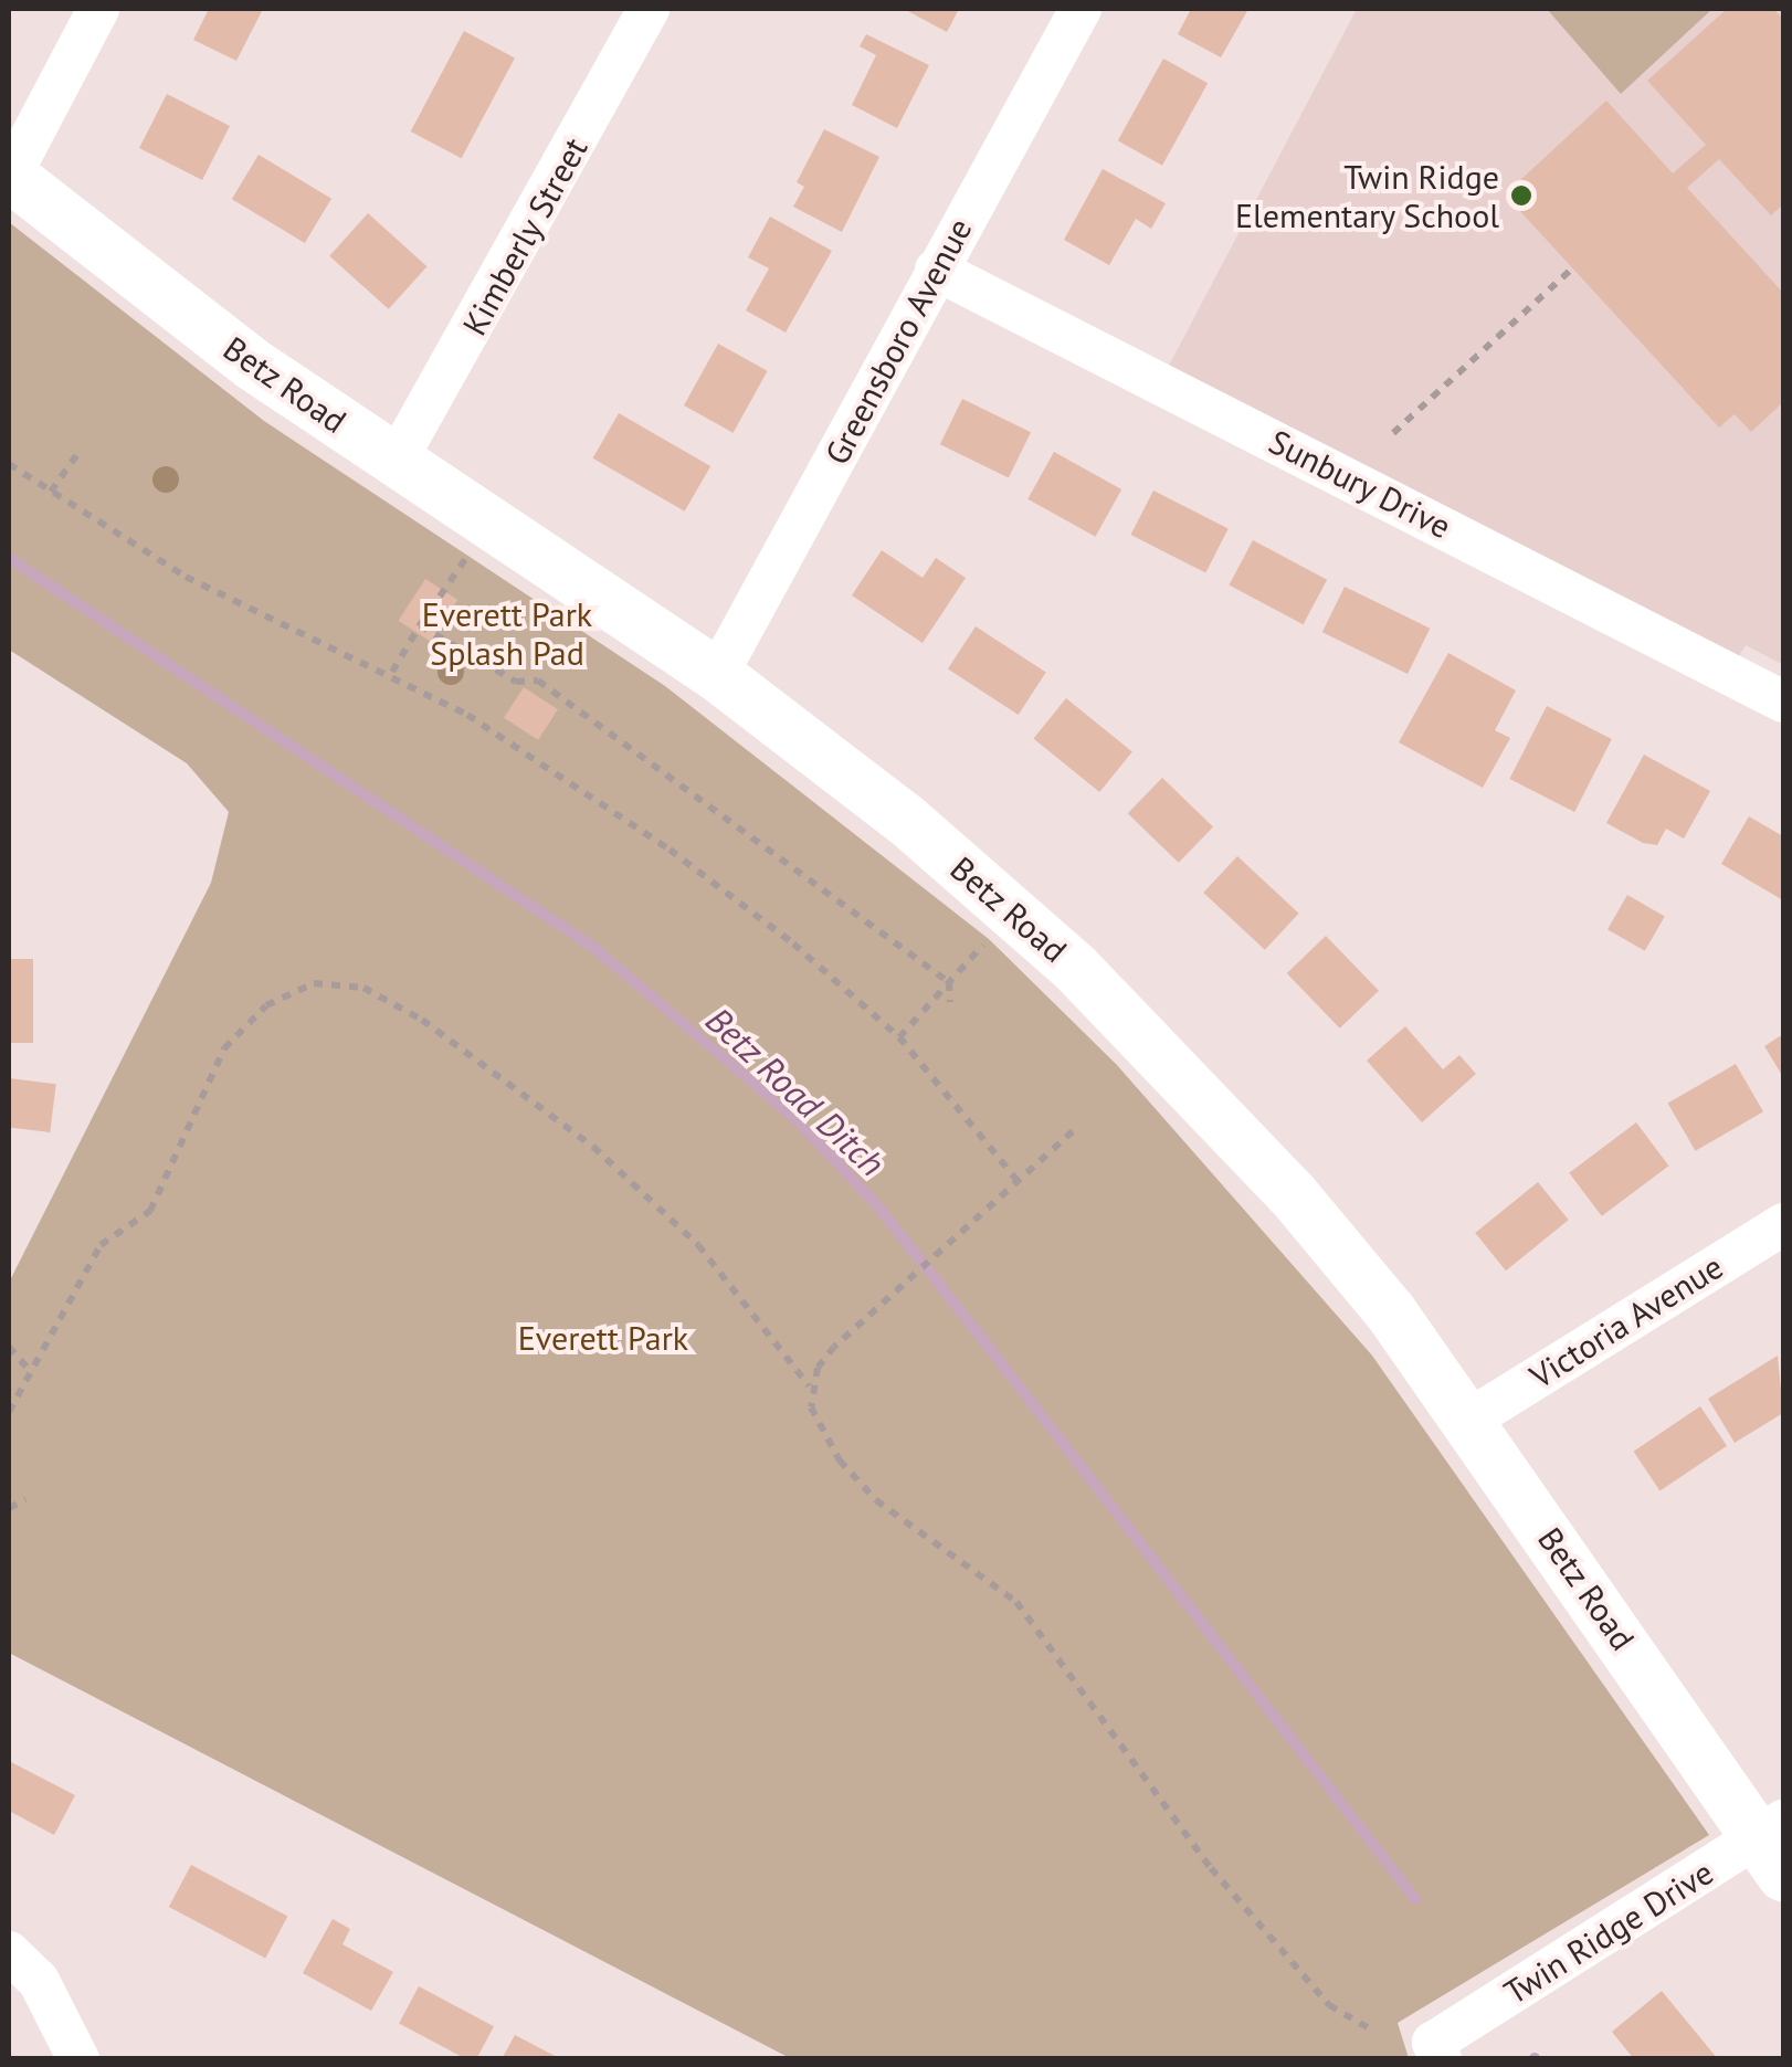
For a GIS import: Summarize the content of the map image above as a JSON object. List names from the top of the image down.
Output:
{
  "streets": {
    "street": [
      "Kimberly Street",
      "Greensboro Avenue",
      "Betz Road",
      "Sunbury Drive",
      "Victoria Avenue",
      "Twin Ridge Drive"
    ]
  },
  "crossings": [
    ["Kimberly Street", "Betz Road"],
    ["Greensboro Avenue", "Betz Road"],
    ["Greensboro Avenue", "Sunbury Drive"],
    ["Betz Road", "Victoria Avenue"],
    ["Betz Road", "Twin Ridge Drive"]
  ],
  "water": ["Betz Road Ditch"],
  "parks": ["Everett Park Splash Pad", "Everett Park"],
  "places": ["Twin Ridge Elementary School"]
}
